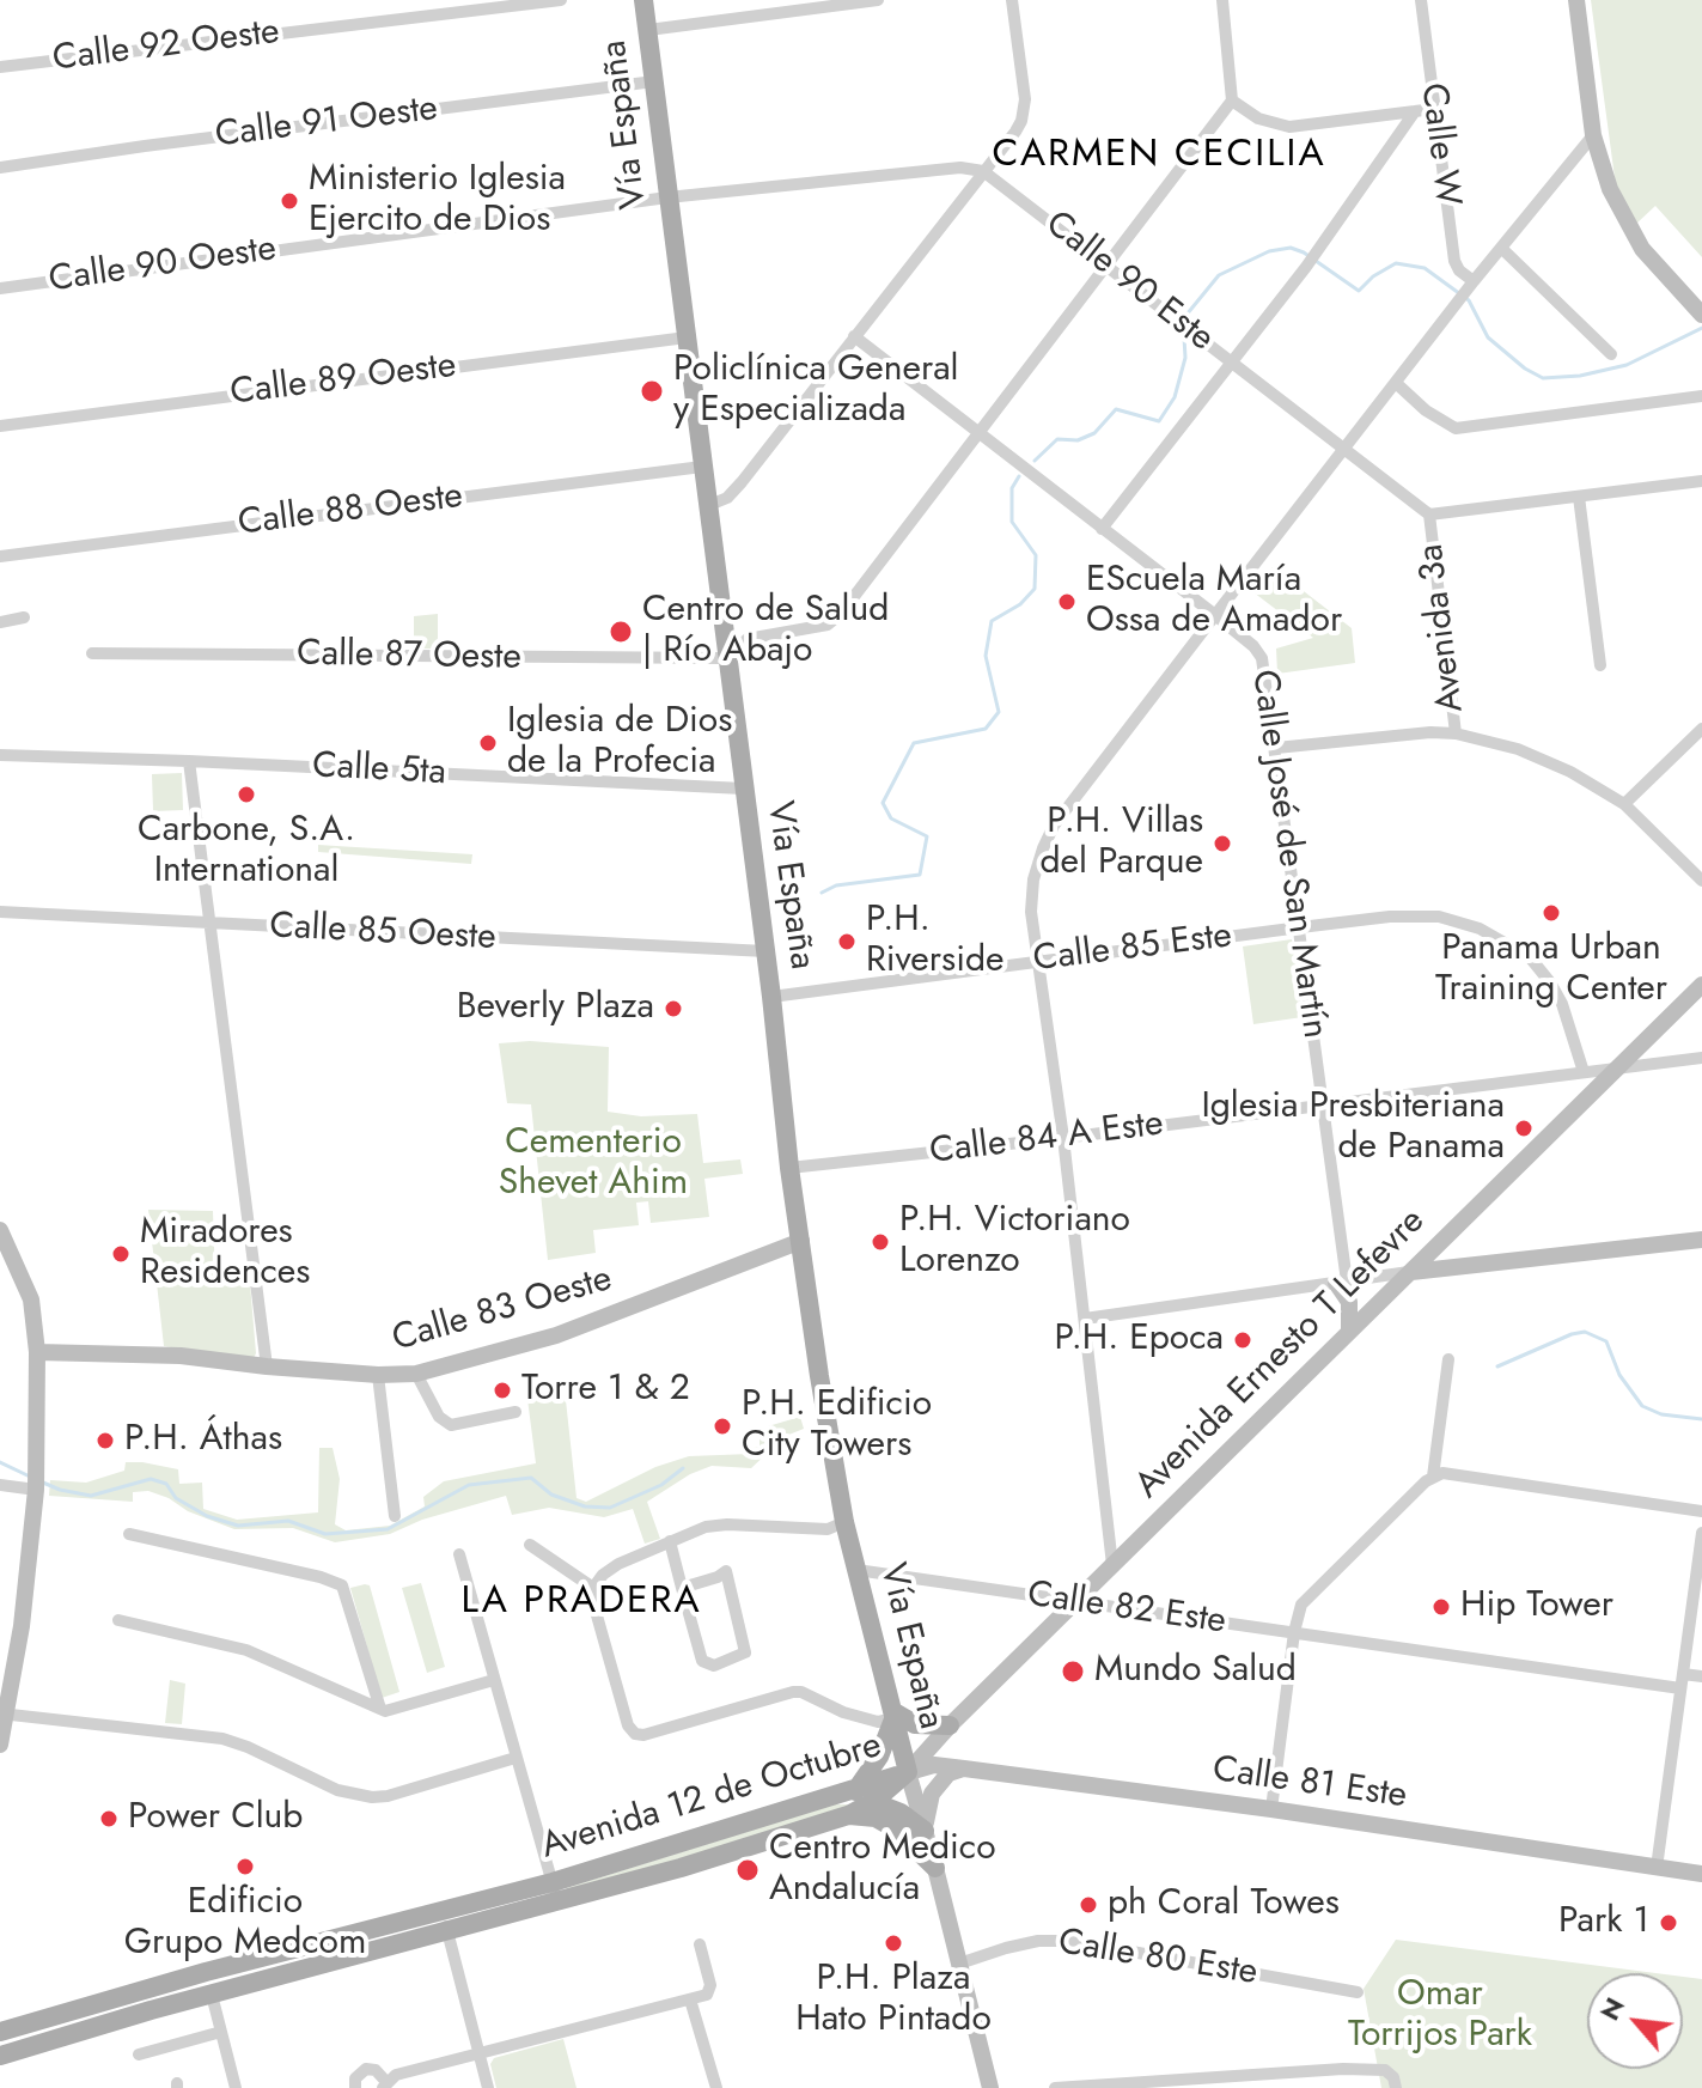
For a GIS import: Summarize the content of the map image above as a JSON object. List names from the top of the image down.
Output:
{
  "streets": {
    "main road": ["Vía España", "Avenida 12 de Octubre"],
    "street": [
      "Calle 92 Oeste",
      "Calle 91 Oeste",
      "Calle W",
      "Calle 90 Oeste",
      "Calle 90 Este",
      "Calle 89 Oeste",
      "Calle 88 Oeste",
      "Avenida 3a",
      "Calle 87 Oeste",
      "Calle 5ta",
      "Calle José de San Martín",
      "Calle 85 Oeste",
      "Calle 85 Este",
      "Calle 84 A Este",
      "Calle 83 Oeste",
      "Avenida Ernesto T Lefevre",
      "Calle 82 Este",
      "Calle 81 Este",
      "Calle 80 Este"
    ]
  },
  "crossings": [
    ["Calle 91 Oeste", "Vía España"],
    ["Vía España", "Calle 90 Oeste"],
    ["Vía España", "Calle 89 Oeste"],
    ["Vía España", "Calle 88 Oeste"],
    ["Vía España", "Calle 87 Oeste"],
    ["Vía España", "Calle 5ta"],
    ["Vía España", "Calle 85 Oeste"],
    ["Vía España", "Calle 85 Este"],
    ["Vía España", "Calle 84 A Este"],
    ["Vía España", "Calle 83 Oeste"],
    ["Vía España", "Avenida Ernesto T Lefevre"],
    ["Vía España", "Calle 82 Este"],
    ["Vía España", "Calle 81 Este"],
    ["Vía España", "Avenida 12 de Octubre"],
    ["Calle 90 Este", "Avenida 3a"],
    ["Calle José de San Martín", "Calle 85 Este"],
    ["Calle José de San Martín", "Calle 84 A Este"],
    ["Calle 85 Este", "Calle 84 A Este"],
    ["Calle 84 A Este", "Avenida Ernesto T Lefevre"],
    ["Avenida Ernesto T Lefevre", "Calle 82 Este"],
    ["Avenida Ernesto T Lefevre", "Calle 81 Este"],
    ["Avenida Ernesto T Lefevre", "Avenida 12 de Octubre"],
    ["Calle 81 Este", "Avenida 12 de Octubre"]
  ],
  "districts": ["CARMEN CECILIA", "LA PRADERA"],
  "parks": ["Cementerio Shevet Ahim", "Omar Torrijos Park"],
  "places": [
    "Ministerio Iglesia Ejercito de Dios",
    "Policlínica General y Especializada",
    "EScuela María Ossa de Amador",
    "Centro de Salud | Río Abajo",
    "Iglesia de Dios de la Profecia",
    "Carbone, S.A. International",
    "P.H. Villas del Parque",
    "Panama Urban Training Center",
    "P.H. Riverside",
    "Beverly Plaza",
    "Iglesia Presbiteriana de Panama",
    "P.H. Victoriano Lorenzo",
    "Miradores Residences",
    "P.H. Epoca",
    "Torre 1 & 2",
    "P.H. Edificio City Towers",
    "P.H. Áthas",
    "Hip Tower",
    "Mundo Salud",
    "Power Club",
    "Edificio Grupo Medcom",
    "Centro Medico Andalucía",
    "ph Coral Towes",
    "Park 1",
    "P.H. Plaza Hato Pintado"
  ],
  "north": "top left"
}
